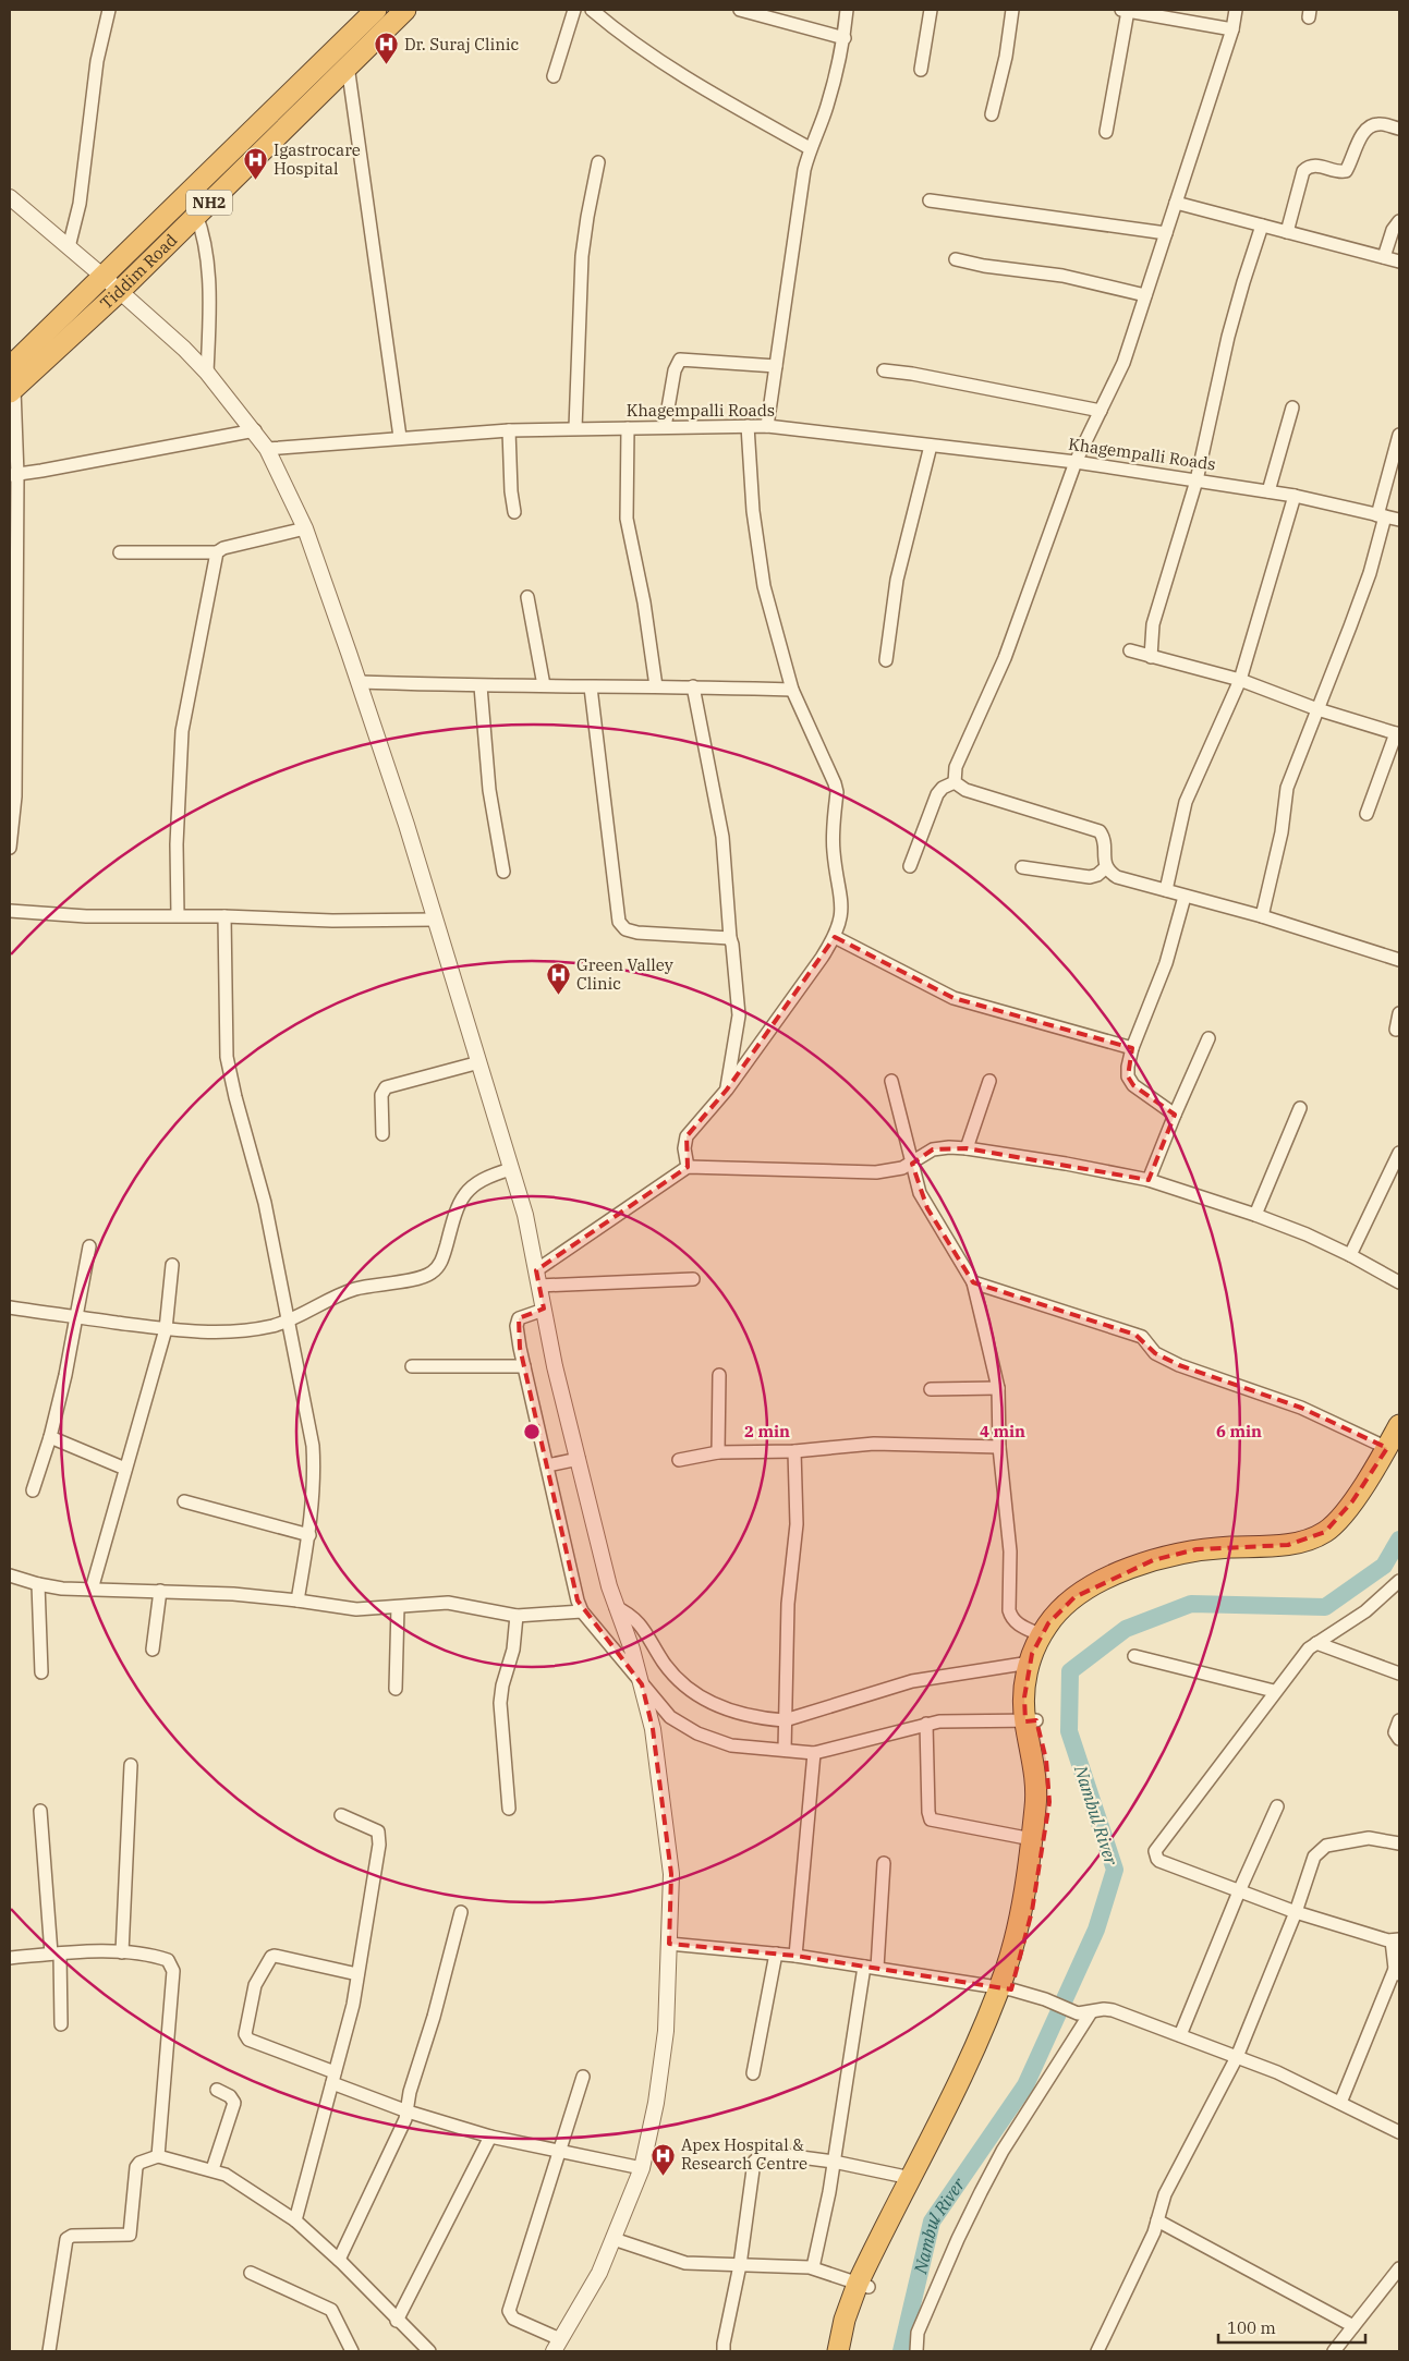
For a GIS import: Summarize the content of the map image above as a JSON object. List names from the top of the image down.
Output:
{
  "streets": {
    "highway": ["NH2", "Tiddim Road"],
    "street": ["Khagempalli Roads"]
  },
  "water": ["Nambul River"],
  "places": {
    "hospital": [
      "Dr. Suraj Clinic",
      "Igastrocare Hospital",
      "Green Valley Clinic",
      "Apex Hospital & Research Centre"
    ]
  },
  "scale_bar": "100 m",
  "rings": ["2 min", "4 min", "6 min"]
}
